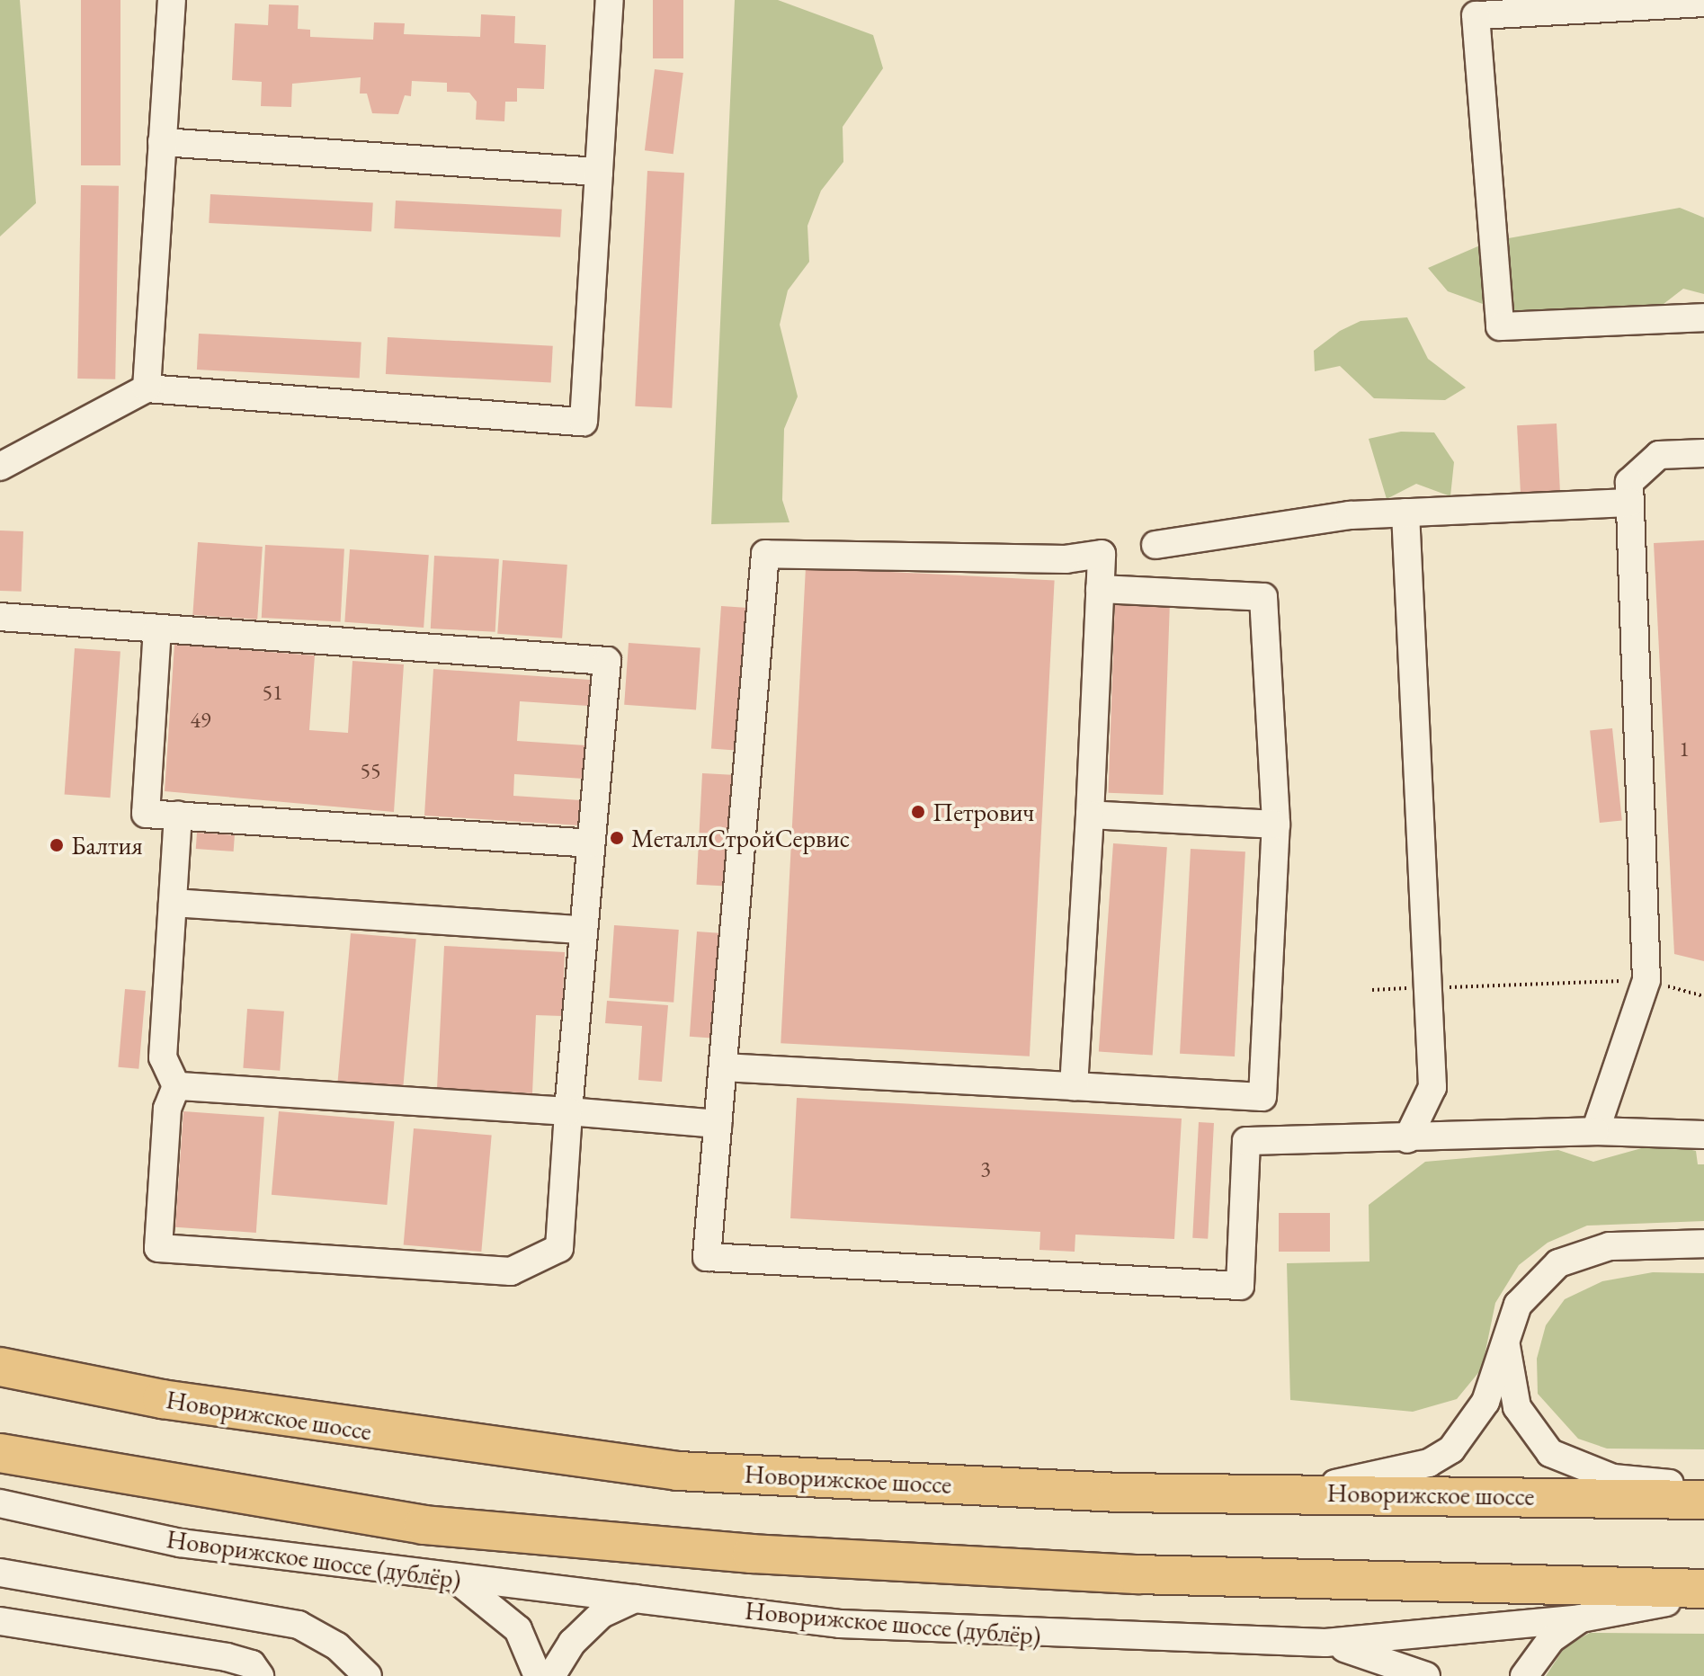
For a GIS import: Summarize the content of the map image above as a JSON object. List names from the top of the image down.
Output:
{
  "streets": {
    "highway": ["Новорижское шоссе"],
    "street": ["Новорижское шоссе (дублёр)"]
  },
  "places": ["Петрович", "МеталлСтройСервис", "Балтия"],
  "house_numbers": [
    "51",
    "49",
    "1",
    "55",
    "3"
  ]
}
